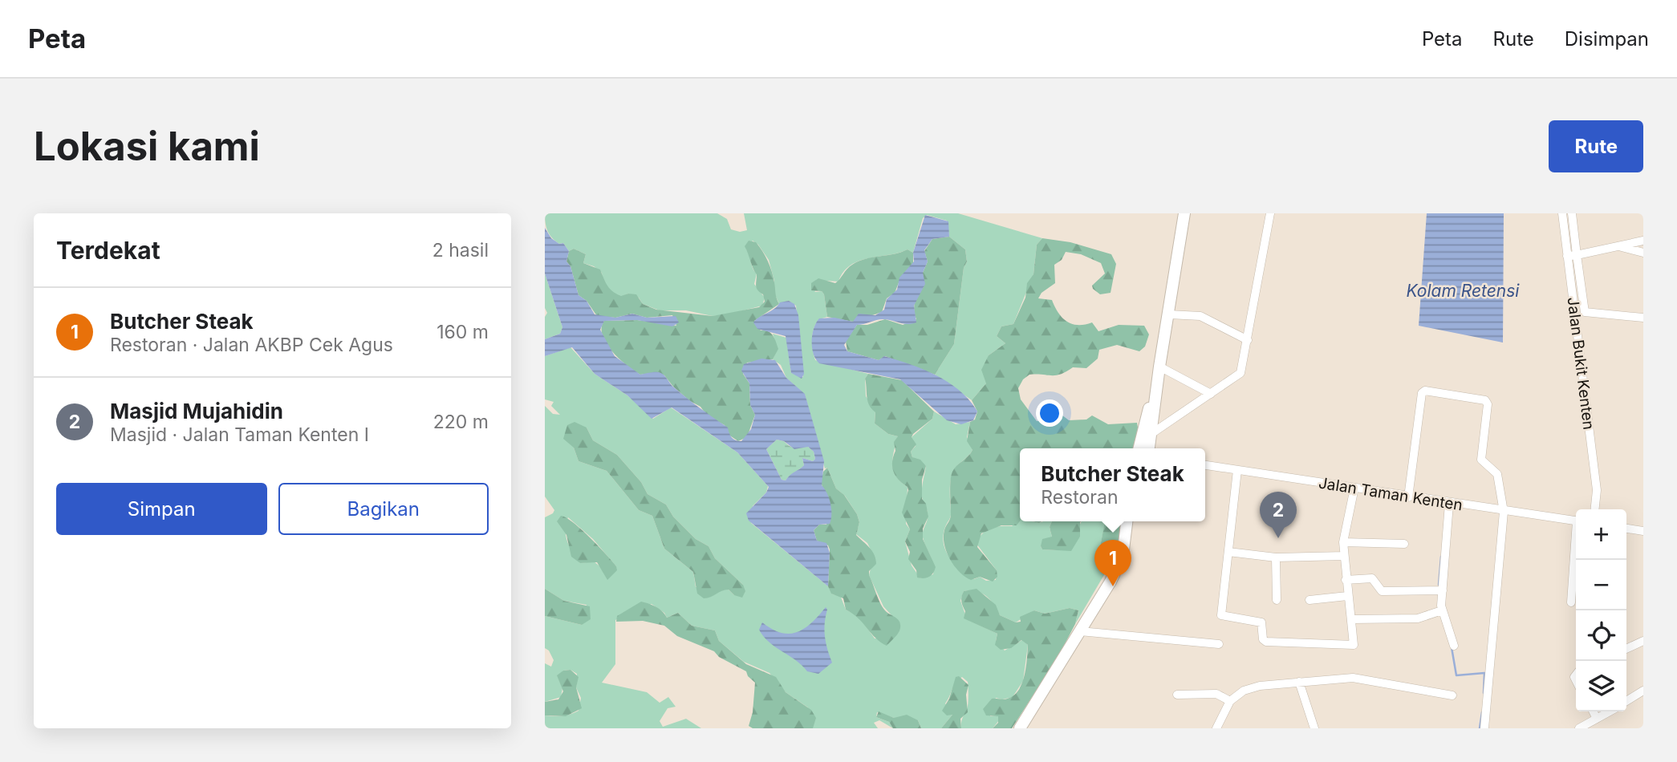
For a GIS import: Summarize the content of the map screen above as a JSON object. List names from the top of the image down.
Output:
{
  "streets": {
    "street": ["Jalan Bukit Kenten", "Jalan Taman Kenten"]
  },
  "water": ["Kolam Retensi"],
  "page": {
    "header": "Peta",
    "nav": ["Peta", "Rute", "Disimpan"],
    "buttons": [
      "Rute",
      ["Simpan", "Bagikan"]
    ],
    "title": "Lokasi kami",
    "heading": ["Terdekat", "2 hasil"],
    "list": [
      {
        "mark": "1",
        "name": "Butcher Steak",
        "note": "Restoran · Jalan AKBP Cek Agus",
        "value": "160 m"
      },
      {
        "mark": "2",
        "name": "Masjid Mujahidin",
        "note": "Masjid · Jalan Taman Kenten I",
        "value": "220 m"
      }
    ],
    "popup": ["Butcher Steak", "Restoran"],
    "pins": ["2", "1"],
    "map_buttons": ["+", "−"]
  }
}
